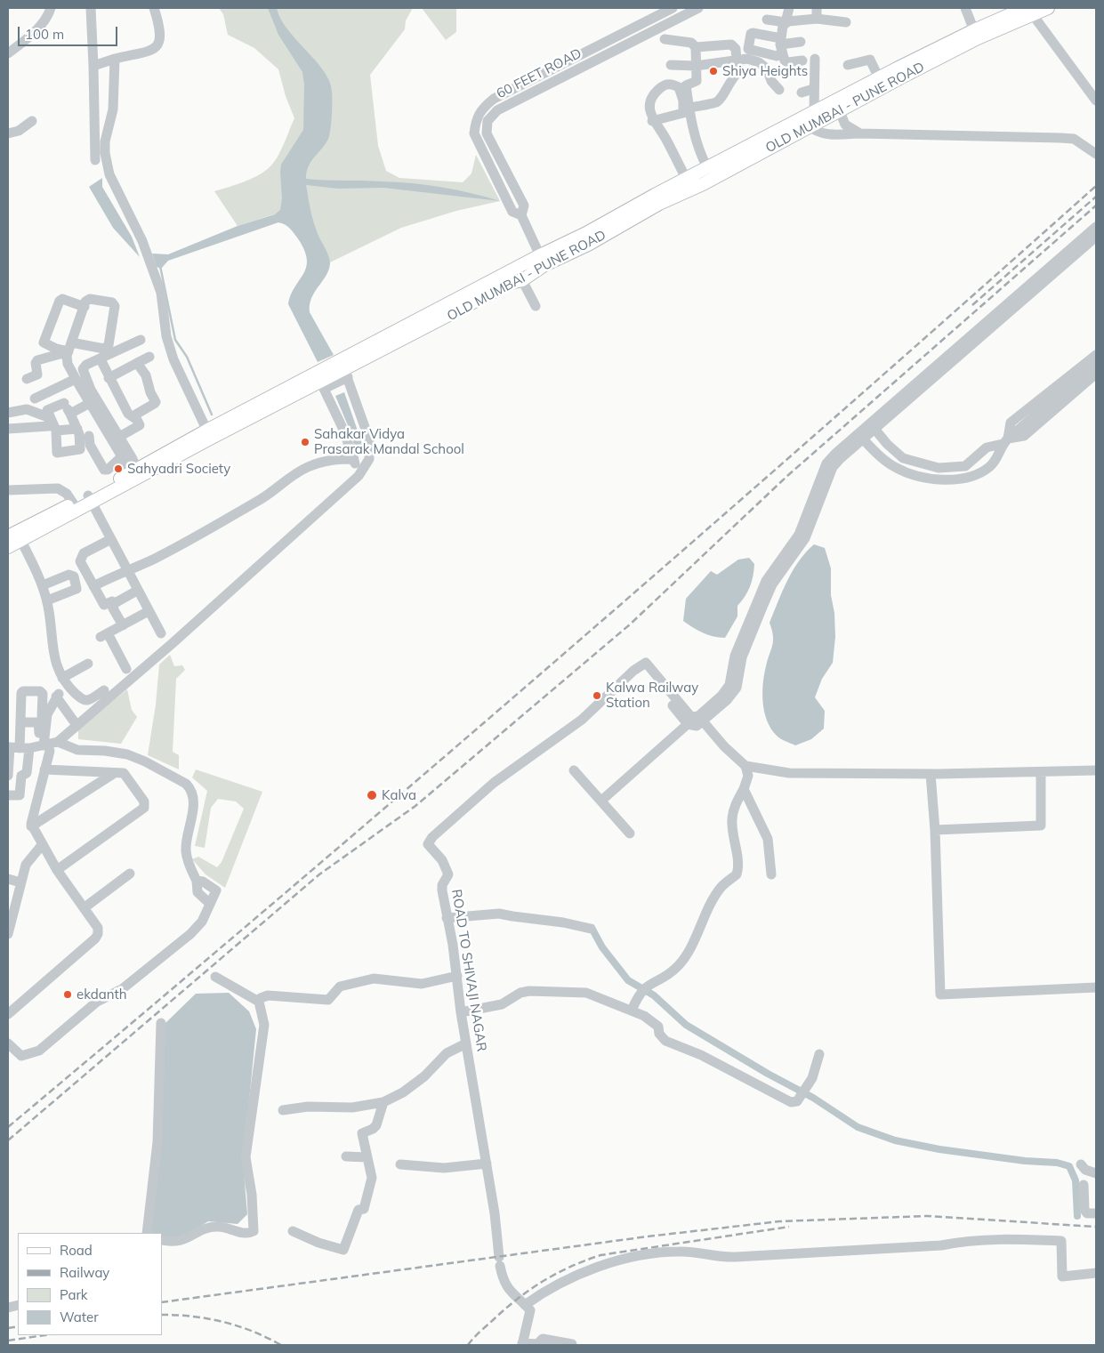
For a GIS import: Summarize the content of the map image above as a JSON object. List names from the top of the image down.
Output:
{
  "streets": {
    "main road": ["OLD MUMBAI - PUNE ROAD"],
    "street": ["60 FEET ROAD", "ROAD TO SHIVAJI NAGAR"]
  },
  "crossings": [
    ["60 FEET ROAD", "OLD MUMBAI - PUNE ROAD"]
  ],
  "places": [
    "Shiya Heights",
    "Sahakar Vidya Prasarak Mandal School",
    "Sahyadri Society",
    "Kalwa Railway Station",
    "Kalva",
    "ekdanth"
  ],
  "legend": [
    "Road",
    "Railway",
    "Park",
    "Water"
  ],
  "scale_bar": "100 m"
}
